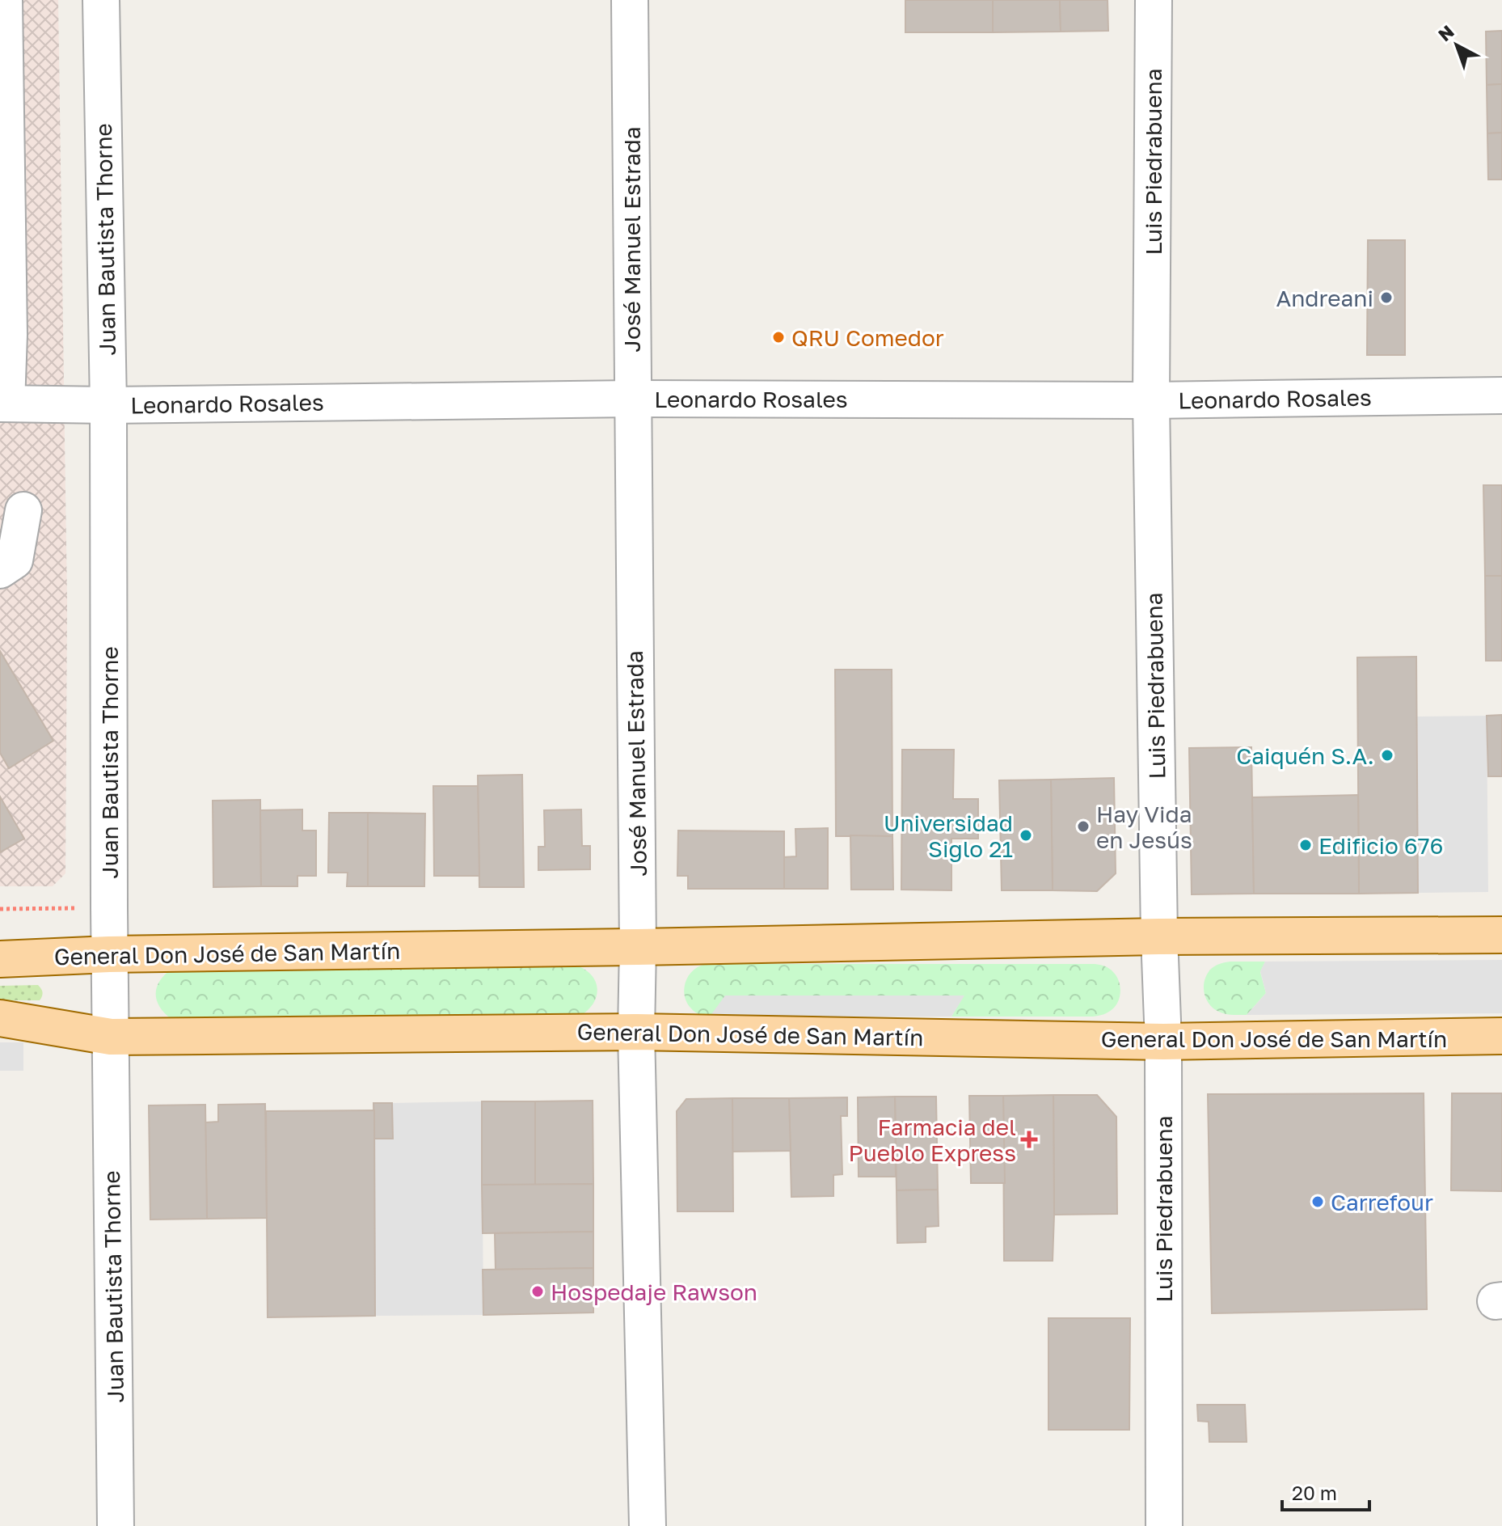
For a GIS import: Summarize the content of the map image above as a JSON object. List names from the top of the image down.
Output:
{
  "streets": {
    "main road": ["General Don José de San Martín"],
    "street": [
      "Luis Piedrabuena",
      "Juan Bautista Thorne",
      "José Manuel Estrada",
      "Leonardo Rosales"
    ]
  },
  "crossings": [
    ["Luis Piedrabuena", "Leonardo Rosales"],
    ["Luis Piedrabuena", "General Don José de San Martín"],
    ["Juan Bautista Thorne", "Leonardo Rosales"],
    ["Juan Bautista Thorne", "General Don José de San Martín"],
    ["José Manuel Estrada", "Leonardo Rosales"],
    ["José Manuel Estrada", "General Don José de San Martín"]
  ],
  "places": {
    "other": [
      "Andreani",
      "QRU Comedor",
      "Caiquén S.A.",
      "Hay Vida en Jesús",
      "Universidad Siglo 21",
      "Edificio 676",
      "Carrefour",
      "Hospedaje Rawson"
    ],
    "health": ["Farmacia del Pueblo Express"]
  },
  "scale_bar": "20 m",
  "north": "top left"
}
